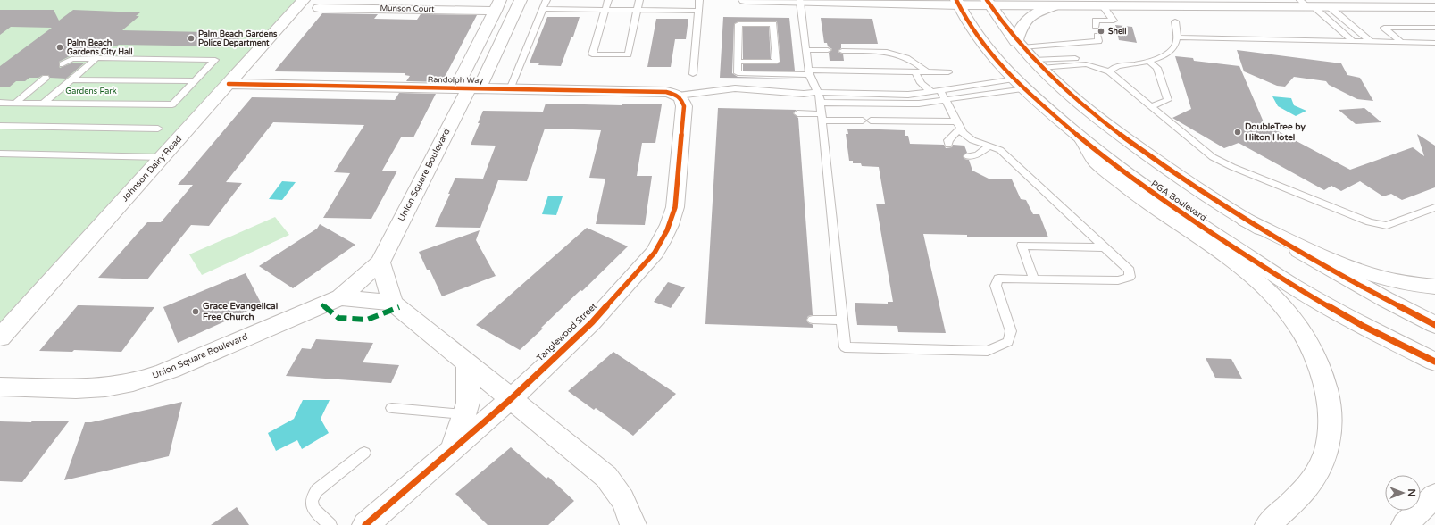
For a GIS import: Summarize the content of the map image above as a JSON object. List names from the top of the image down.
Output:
{
  "streets": {
    "main road": [
      "Munson Court",
      "Randolph Way",
      "Johnson Dairy Road",
      "Union Square Boulevard",
      "PGA Boulevard",
      "Tanglewood Street"
    ]
  },
  "crossings": [
    ["Randolph Way", "Johnson Dairy Road"],
    ["Randolph Way", "Union Square Boulevard"],
    ["Randolph Way", "Tanglewood Street"]
  ],
  "parks": ["Gardens Park"],
  "places": [
    "Shell",
    "Palm Beach Gardens Police Department",
    "Palm Beach Gardens City Hall",
    "DoubleTree by Hilton Hotel",
    "Grace Evangelical Free Church"
  ],
  "north": "right"
}
